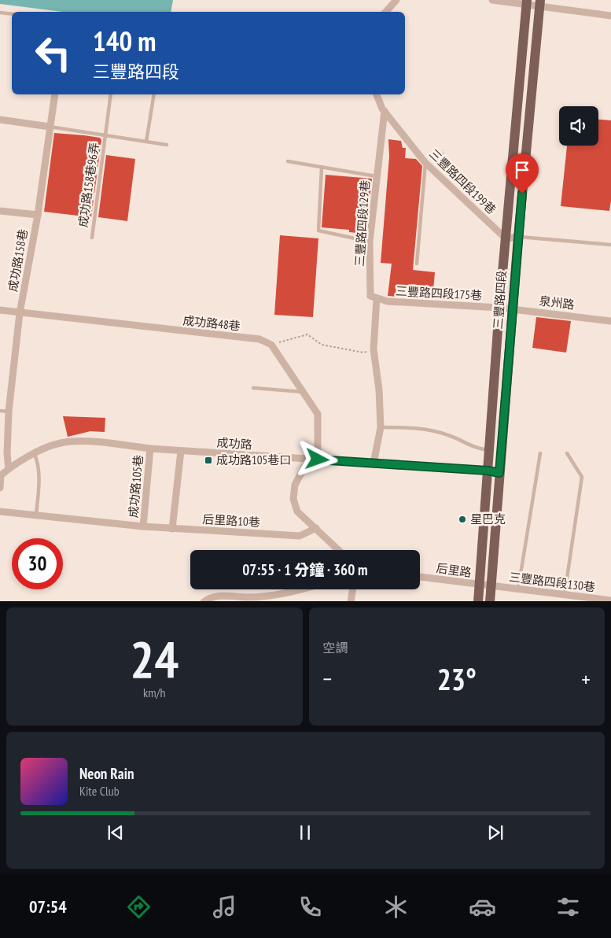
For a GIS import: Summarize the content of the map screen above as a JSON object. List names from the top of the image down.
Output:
{
  "streets": {
    "main road": ["三豐路四段"],
    "street": [
      "三豐路四段199巷",
      "三豐路四段129巷",
      "成功路158巷",
      "三豐路四段175巷",
      "泉州路",
      "成功路48巷",
      "成功路",
      "成功路105巷",
      "后里路10巷",
      "后里路",
      "三豐路四段130巷"
    ],
    "lane": ["成功路158巷96弄"]
  },
  "crossings": [
    ["三豐路四段199巷", "三豐路四段129巷"],
    ["三豐路四段199巷", "三豐路四段"],
    ["三豐路四段129巷", "三豐路四段175巷"],
    ["三豐路四段129巷", "成功路"],
    ["成功路158巷", "成功路48巷"],
    ["成功路158巷", "成功路"],
    ["三豐路四段175巷", "三豐路四段"],
    ["三豐路四段175巷", "泉州路"],
    ["三豐路四段", "泉州路"],
    ["三豐路四段", "成功路"],
    ["三豐路四段", "后里路"],
    ["三豐路四段", "三豐路四段130巷"],
    ["成功路", "成功路105巷"],
    ["成功路105巷", "后里路10巷"],
    ["后里路", "三豐路四段130巷"]
  ],
  "places": {
    "transit": ["成功路105巷口"],
    "other": ["星巴克"]
  },
  "page": {
    "turn": ["140 m", "三豐路四段"],
    "limit": "30",
    "trip": "07:55 · 1 分鐘 · 360 m",
    "tile": [
      ["24", "km/h"],
      "空調"
    ],
    "heat": ["−", "23°", "+"],
    "song": ["Neon Rain", "Kite Club"],
    "tabs": "07:54"
  }
}
